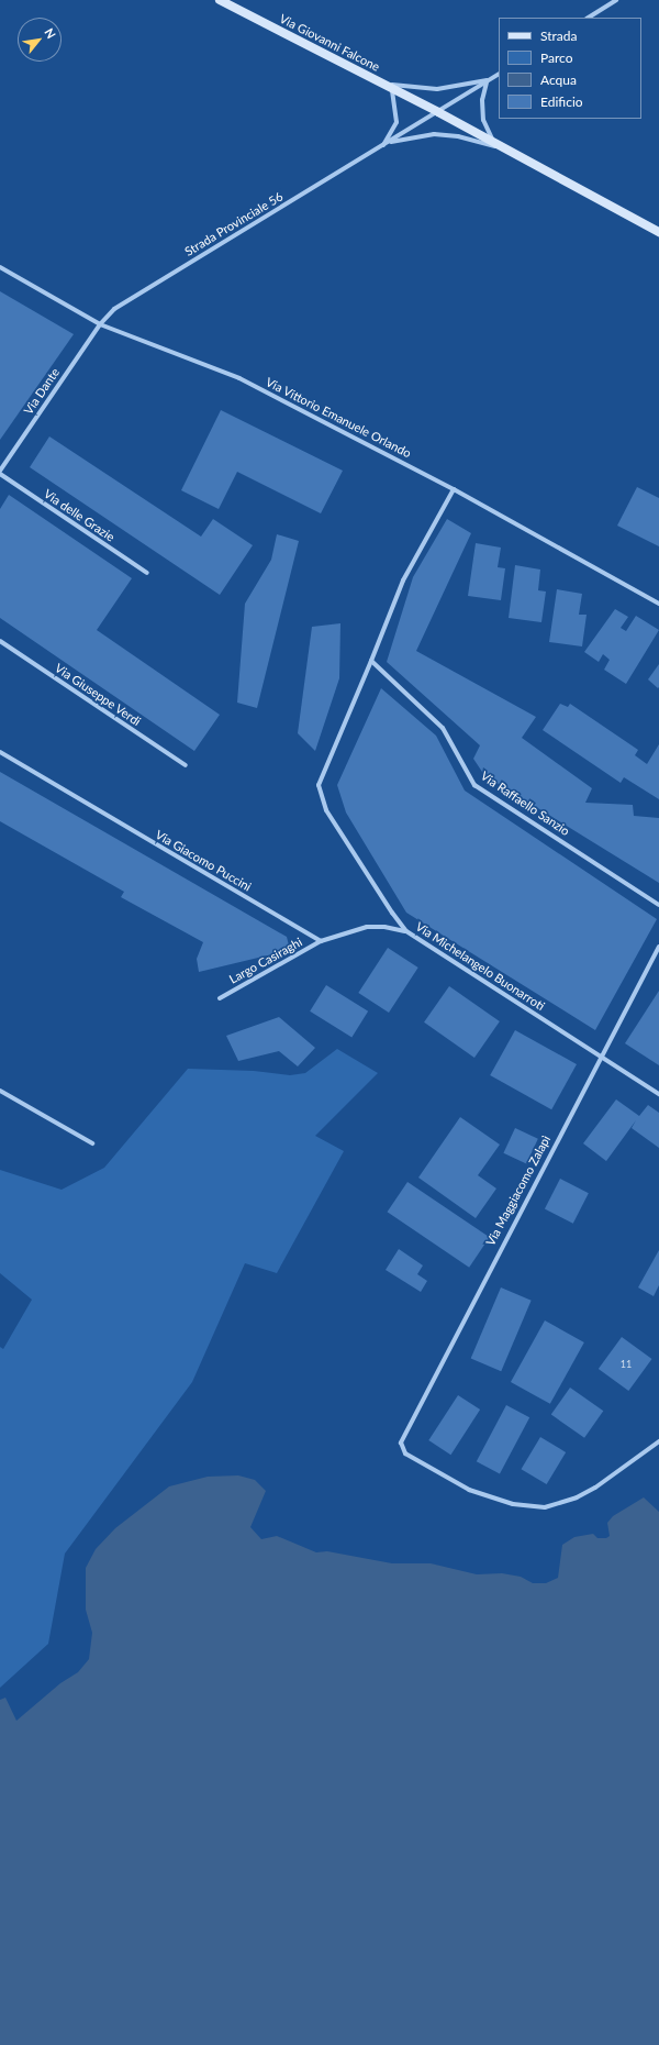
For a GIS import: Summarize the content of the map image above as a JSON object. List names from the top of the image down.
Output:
{
  "streets": {
    "street": [
      "Via Giovanni Falcone",
      "Strada Provinciale 56",
      "Via Dante",
      "Via Vittorio Emanuele Orlando",
      "Via delle Grazie",
      "Via Giuseppe Verdi",
      "Via Raffaello Sanzio",
      "Via Giacomo Puccini",
      "Largo Casiraghi",
      "Via Michelangelo Buonarroti",
      "Via Maggiacomo Zalapì"
    ]
  },
  "crossings": [
    ["Via Giovanni Falcone", "Strada Provinciale 56"],
    ["Strada Provinciale 56", "Via Dante"],
    ["Strada Provinciale 56", "Via Vittorio Emanuele Orlando"],
    ["Via Dante", "Via Vittorio Emanuele Orlando"],
    ["Via Dante", "Via delle Grazie"],
    ["Via Raffaello Sanzio", "Via Michelangelo Buonarroti"],
    ["Via Giacomo Puccini", "Largo Casiraghi"],
    ["Via Michelangelo Buonarroti", "Via Maggiacomo Zalapì"]
  ],
  "house_numbers": ["11"],
  "legend": [
    "Strada",
    "Parco",
    "Acqua",
    "Edificio"
  ],
  "north": "top right"
}
